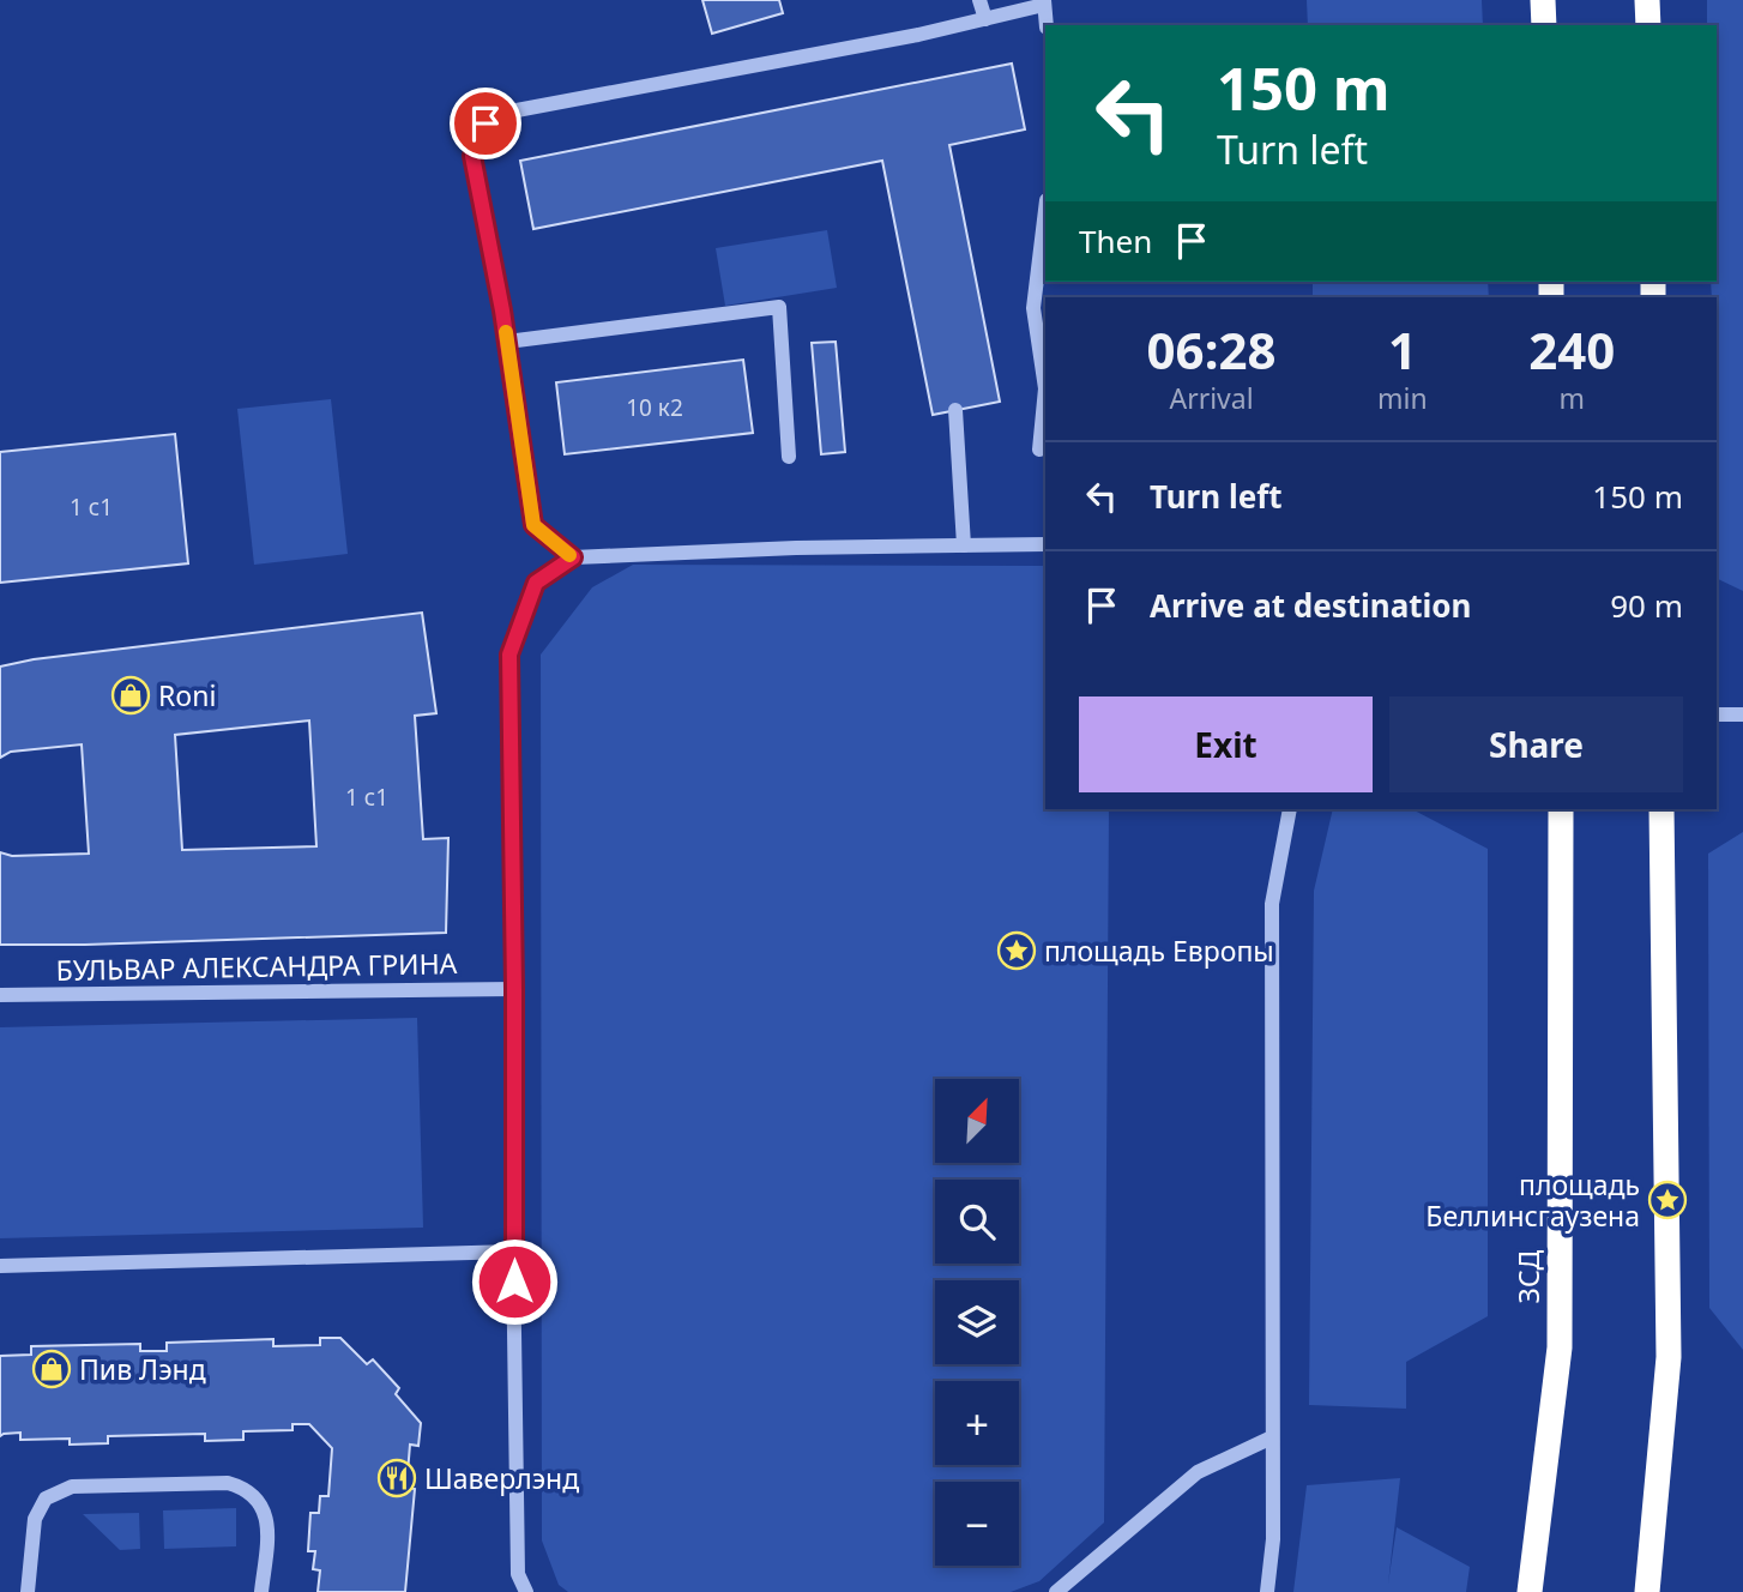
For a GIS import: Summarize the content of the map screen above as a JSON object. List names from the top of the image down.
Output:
{
  "streets": {
    "highway": ["ЗСД"],
    "street": ["БУЛЬВАР АЛЕКСАНДРА ГРИНА"]
  },
  "places": {
    "shop": ["Roni", "Пив Лэнд"],
    "place": ["площадь Европы", "площадь Беллинсгаузена"],
    "restaurant": ["Шаверлэнд"]
  },
  "house_numbers": ["10 к2", "1 с1", "1 с1"],
  "north": "top right",
  "page": {
    "turn": ["150 m", "Turn left"],
    "then": "Then",
    "eta": [
      "06:28",
      "Arrival",
      "1",
      "min",
      "240",
      "m"
    ],
    "list": [
      {
        "name": "Turn left",
        "value": "150 m"
      },
      {
        "name": "Arrive at destination",
        "value": "90 m"
      }
    ],
    "buttons": ["Exit", "Share"],
    "map_buttons": ["+", "−"]
  }
}
